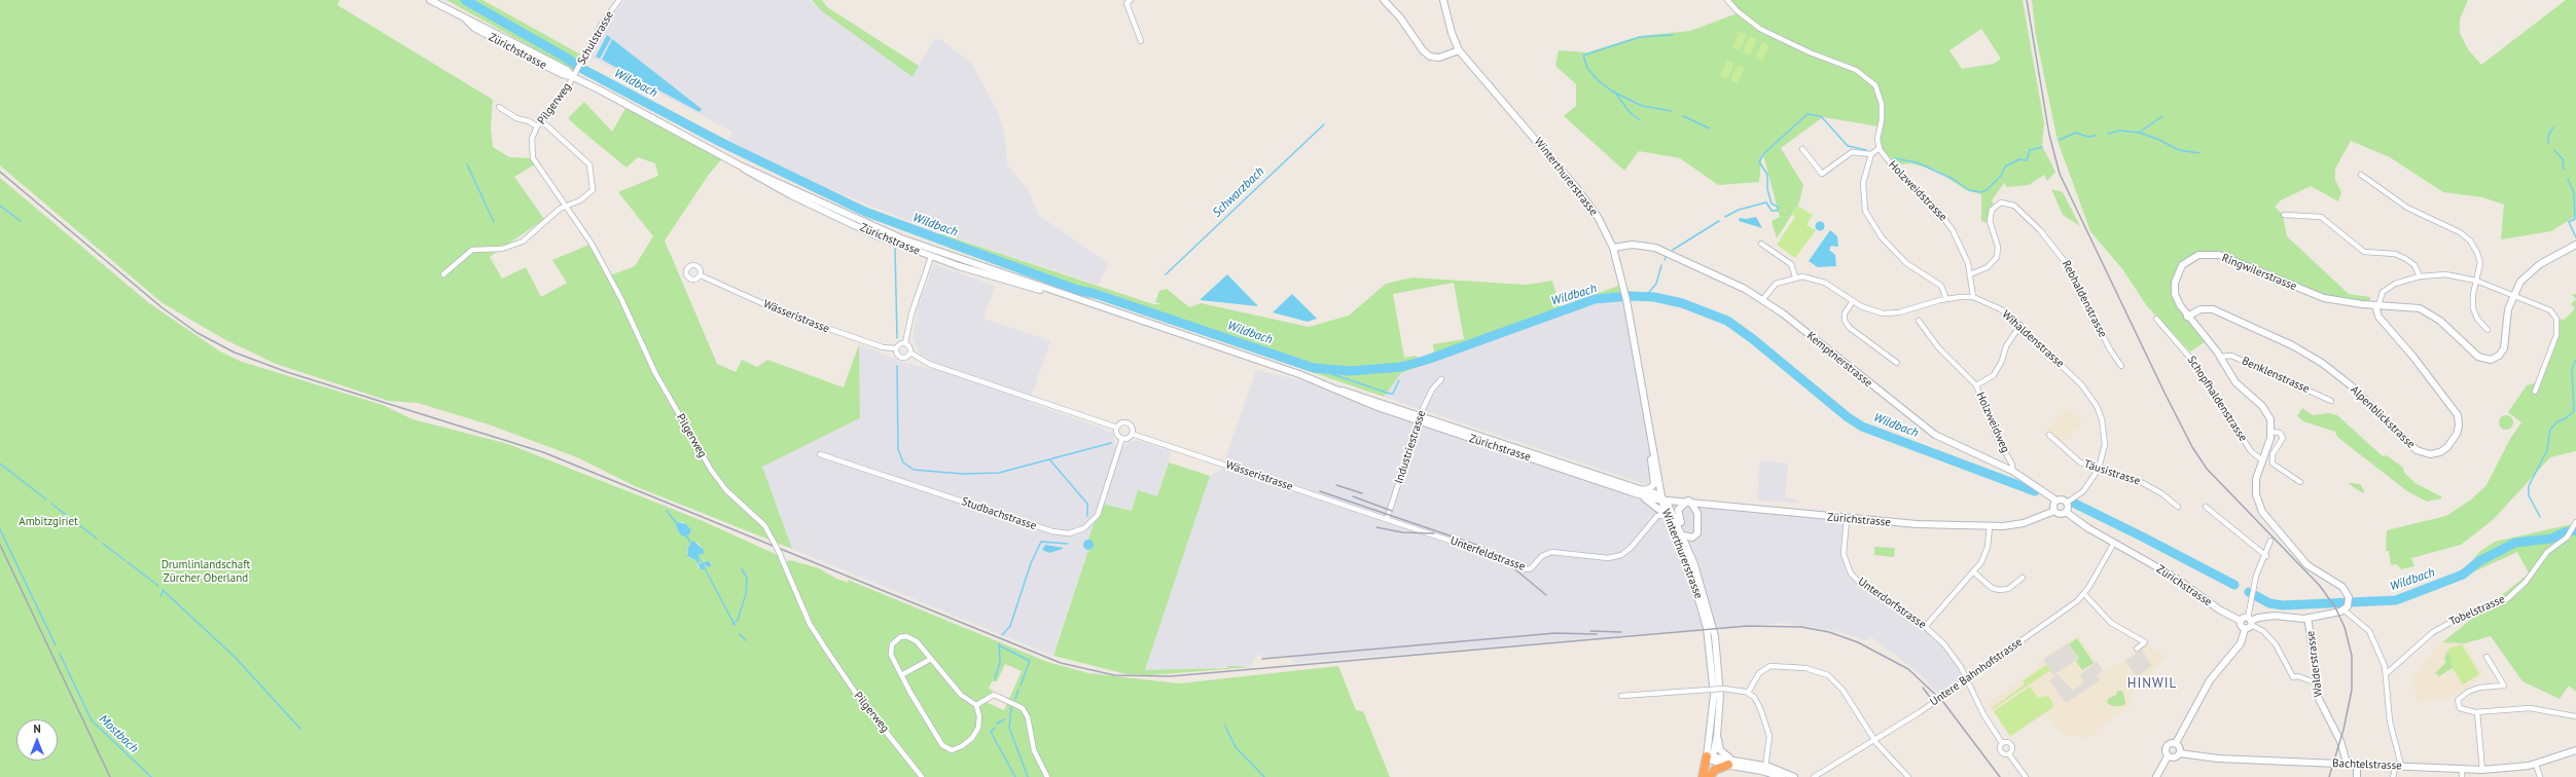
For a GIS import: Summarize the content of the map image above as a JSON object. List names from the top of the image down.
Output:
{
  "streets": {
    "street": [
      "Schulstrasse",
      "Zürichstrasse",
      "Pilgerweg",
      "Winterthurerstrasse",
      "Holzweidstrasse",
      "Ringwilerstrasse",
      "Rebhaldenstrasse",
      "Wässeristrasse",
      "Wihaldenstrasse",
      "Kemptnerstrasse",
      "Benklenstrasse",
      "Schopfhaldenstrasse",
      "Alpenblickstrasse",
      "Holzweidweg",
      "Industriestrasse",
      "Täusistrasse",
      "Studbachstrasse",
      "Unterfeldstrasse",
      "Unterdorfstrasse",
      "Tobelstrasse",
      "Walderstrasse",
      "Untere Bahnhofstrasse",
      "Bachtelstrasse"
    ]
  },
  "crossings": [
    ["Schulstrasse", "Zürichstrasse"],
    ["Schulstrasse", "Pilgerweg"],
    ["Zürichstrasse", "Pilgerweg"],
    ["Zürichstrasse", "Winterthurerstrasse"],
    ["Zürichstrasse", "Wihaldenstrasse"],
    ["Zürichstrasse", "Kemptnerstrasse"],
    ["Zürichstrasse", "Industriestrasse"],
    ["Zürichstrasse", "Unterdorfstrasse"],
    ["Zürichstrasse", "Walderstrasse"],
    ["Zürichstrasse", "Untere Bahnhofstrasse"],
    ["Winterthurerstrasse", "Kemptnerstrasse"],
    ["Winterthurerstrasse", "Unterfeldstrasse"],
    ["Holzweidstrasse", "Rebhaldenstrasse"],
    ["Holzweidstrasse", "Wihaldenstrasse"],
    ["Ringwilerstrasse", "Benklenstrasse"],
    ["Ringwilerstrasse", "Alpenblickstrasse"],
    ["Wässeristrasse", "Industriestrasse"],
    ["Wässeristrasse", "Studbachstrasse"],
    ["Wässeristrasse", "Unterfeldstrasse"],
    ["Wihaldenstrasse", "Kemptnerstrasse"],
    ["Wihaldenstrasse", "Täusistrasse"],
    ["Kemptnerstrasse", "Holzweidweg"],
    ["Industriestrasse", "Unterfeldstrasse"],
    ["Unterdorfstrasse", "Untere Bahnhofstrasse"],
    ["Walderstrasse", "Bachtelstrasse"]
  ],
  "districts": ["HINWIL"],
  "water": ["Wildbach", "Schwarzbach", "Mostbach"],
  "parks": ["Ambitzgiriet", "Drumlinlandschaft Zürcher Oberland"],
  "north": "top"
}
